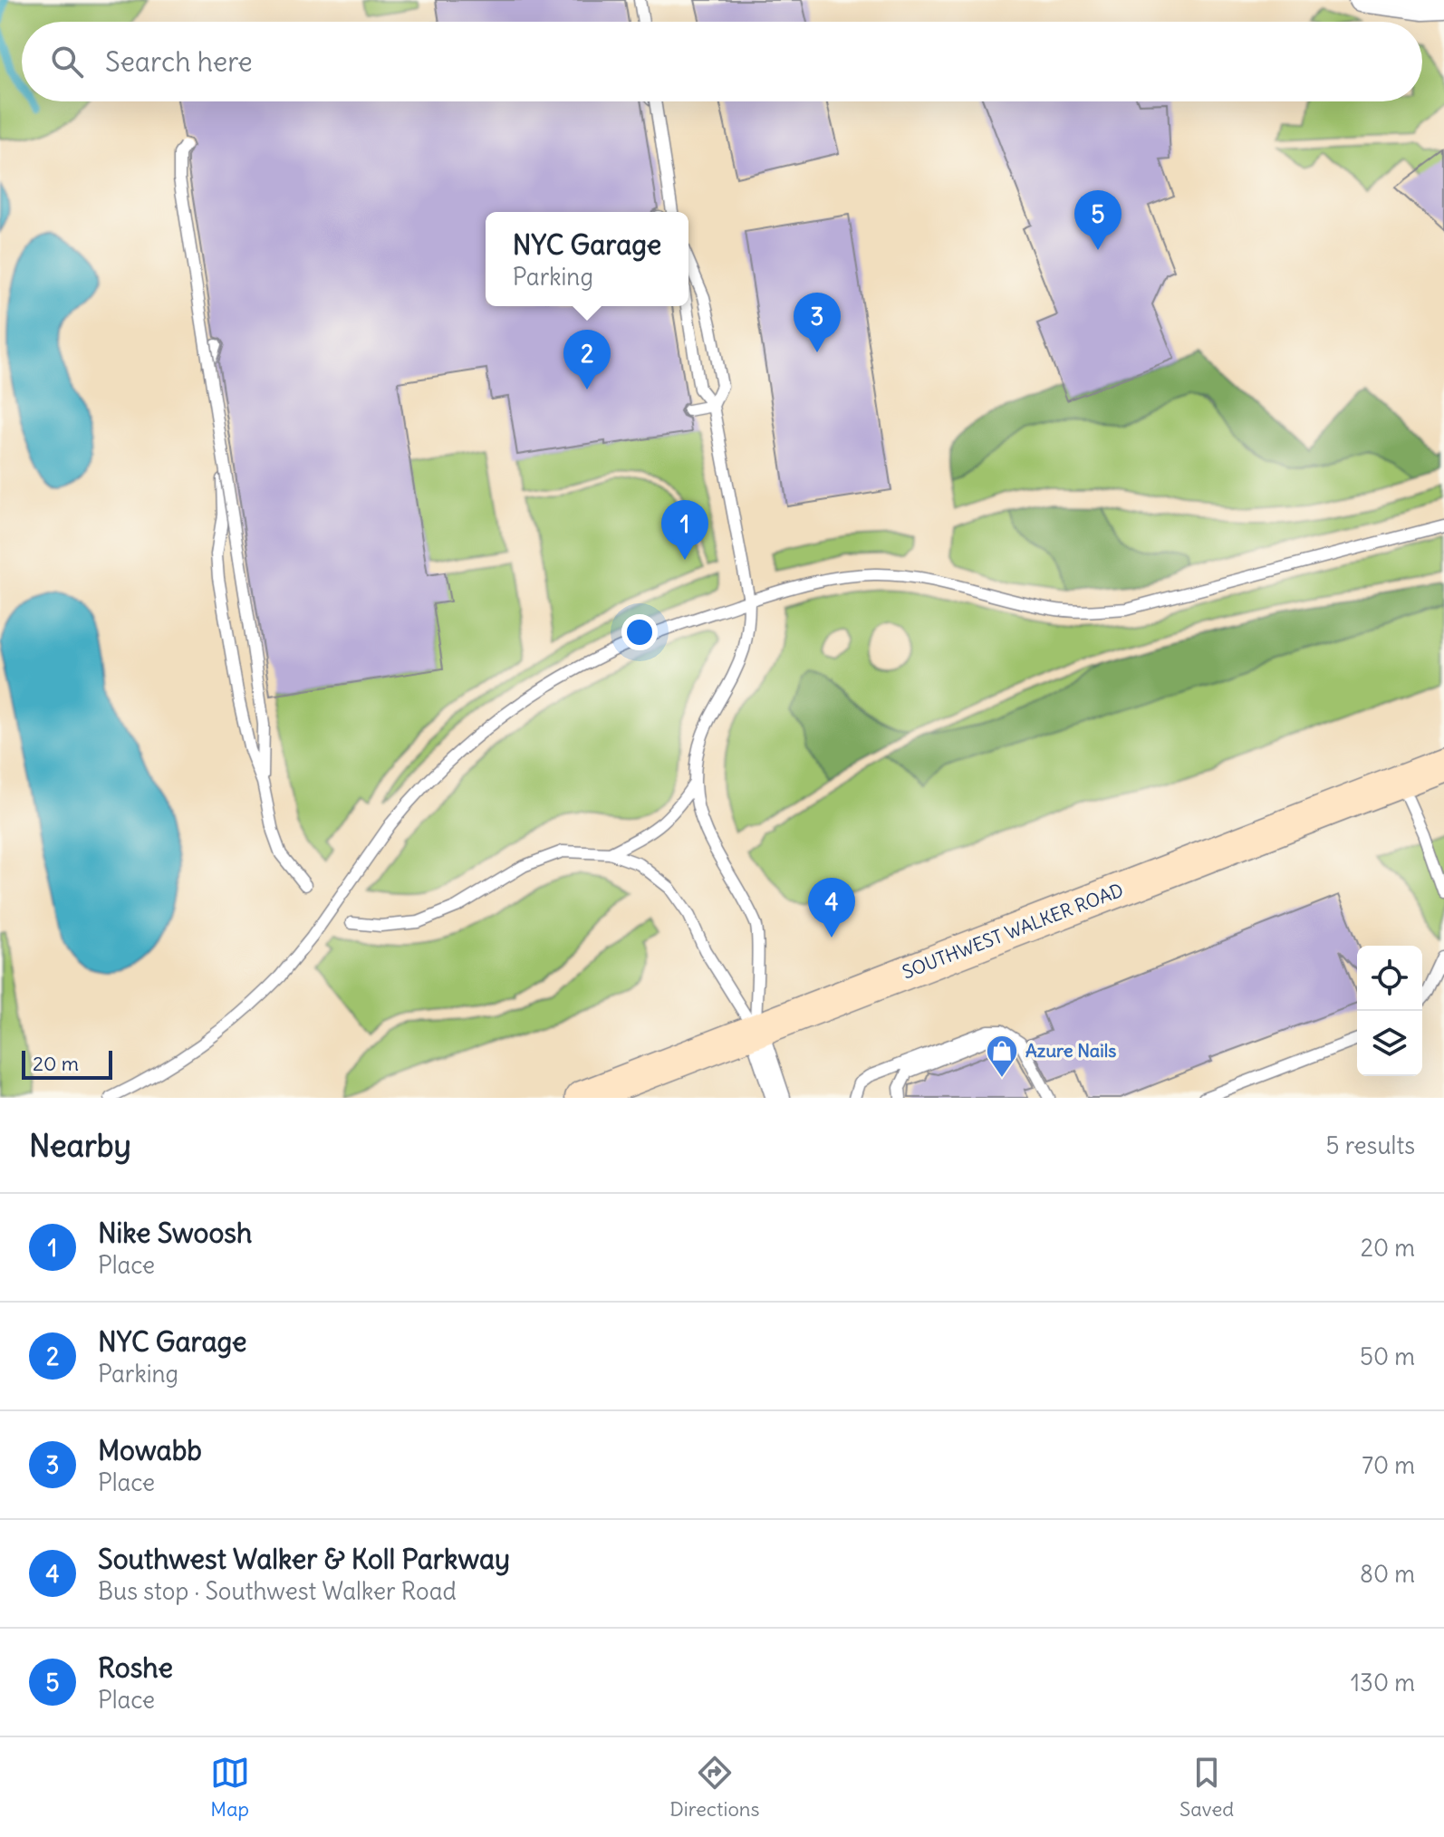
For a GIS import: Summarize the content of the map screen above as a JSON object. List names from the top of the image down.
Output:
{
  "streets": {
    "main road": ["SOUTHWEST WALKER ROAD"]
  },
  "places": {
    "shop": ["Azure Nails"]
  },
  "scale_bar": "20 m",
  "page": {
    "search": "Search here",
    "pins": [
      "5",
      "3",
      "2",
      "1",
      "4"
    ],
    "popup": ["NYC Garage", "Parking"],
    "scale": "20 m",
    "heading": ["Nearby", "5 results"],
    "list": [
      {
        "mark": "1",
        "name": "Nike Swoosh",
        "note": "Place",
        "value": "20 m"
      },
      {
        "mark": "2",
        "name": "NYC Garage",
        "note": "Parking",
        "value": "50 m"
      },
      {
        "mark": "3",
        "name": "Mowabb",
        "note": "Place",
        "value": "70 m"
      },
      {
        "mark": "4",
        "name": "Southwest Walker & Koll Parkway",
        "note": "Bus stop · Southwest Walker Road",
        "value": "80 m"
      },
      {
        "mark": "5",
        "name": "Roshe",
        "note": "Place",
        "value": "130 m"
      }
    ],
    "nav": ["Map", "Directions", "Saved"]
  }
}
